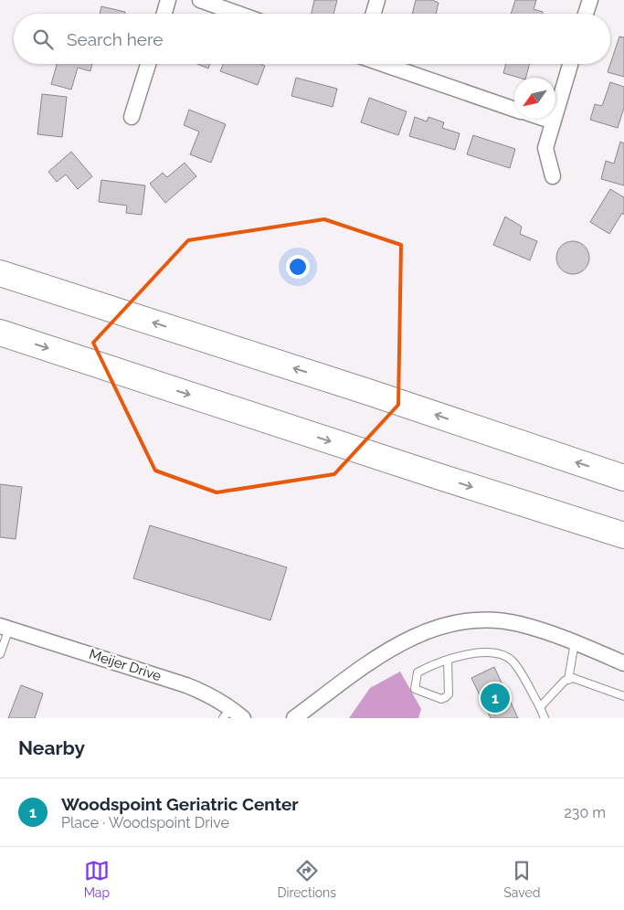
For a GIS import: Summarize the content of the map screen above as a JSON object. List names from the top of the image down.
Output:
{
  "streets": {
    "street": ["Meijer Drive"]
  },
  "north": "bottom left",
  "page": {
    "search": "Search here",
    "pins": "1",
    "heading": "Nearby",
    "list": [
      {
        "mark": "1",
        "name": "Woodspoint Geriatric Center",
        "note": "Place · Woodspoint Drive",
        "value": "230 m"
      }
    ],
    "nav": ["Map", "Directions", "Saved"]
  }
}
